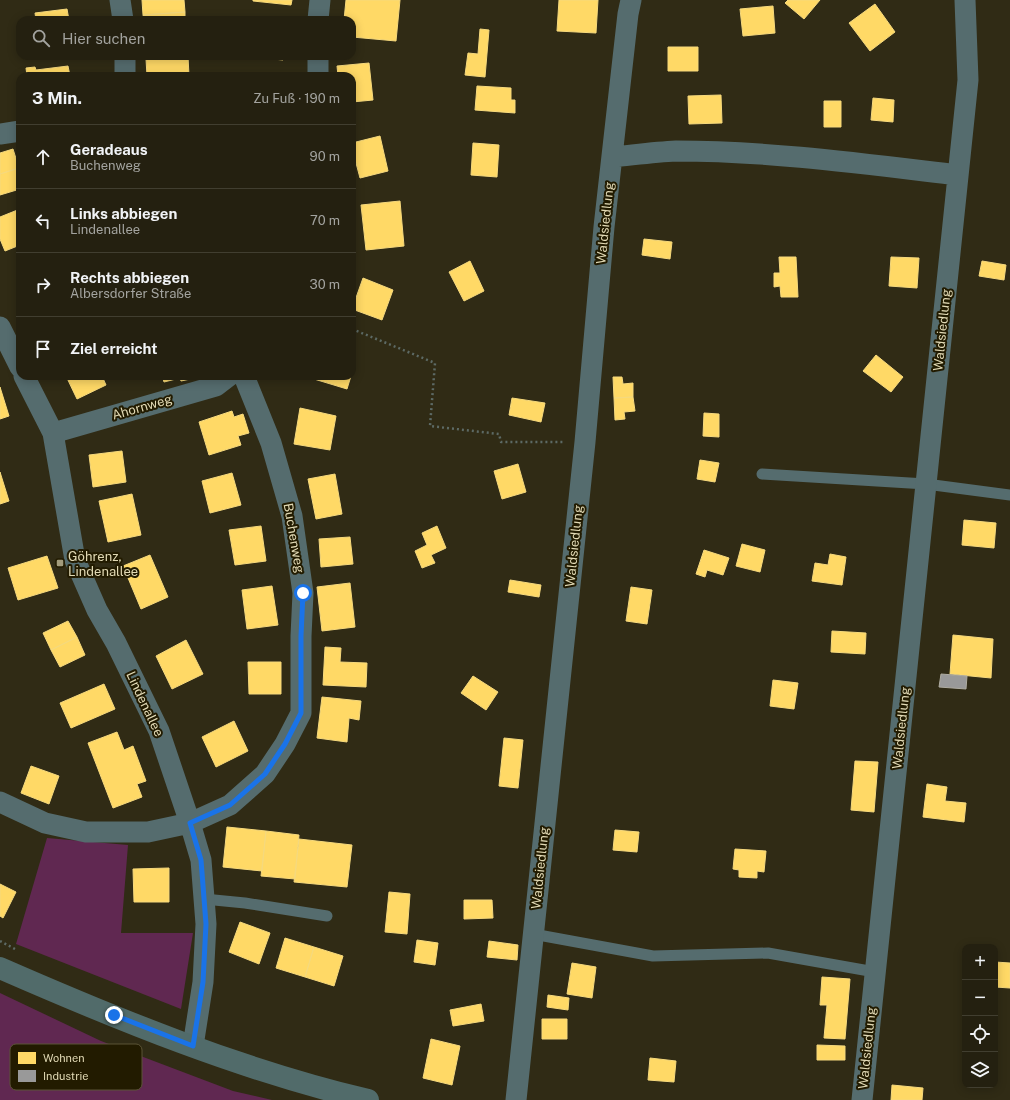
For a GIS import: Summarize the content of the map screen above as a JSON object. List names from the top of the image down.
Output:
{
  "streets": {
    "street": [
      "Waldsiedlung",
      "Ahornweg",
      "Buchenweg",
      "Lindenallee"
    ]
  },
  "crossings": [
    ["Ahornweg", "Lindenallee"],
    ["Buchenweg", "Lindenallee"]
  ],
  "places": {
    "transit": ["Göhrenz, Lindenallee"]
  },
  "legend": ["Wohnen", "Industrie"],
  "page": {
    "search": "Hier suchen",
    "heading": ["3 Min.", "Zu Fuß · 190 m"],
    "list": [
      ["Geradeaus", "Buchenweg", "90 m"],
      ["Links abbiegen", "Lindenallee", "70 m"],
      ["Rechts abbiegen", "Albersdorfer Straße", "30 m"],
      "Ziel erreicht"
    ],
    "map_buttons": ["+", "−"]
  }
}
